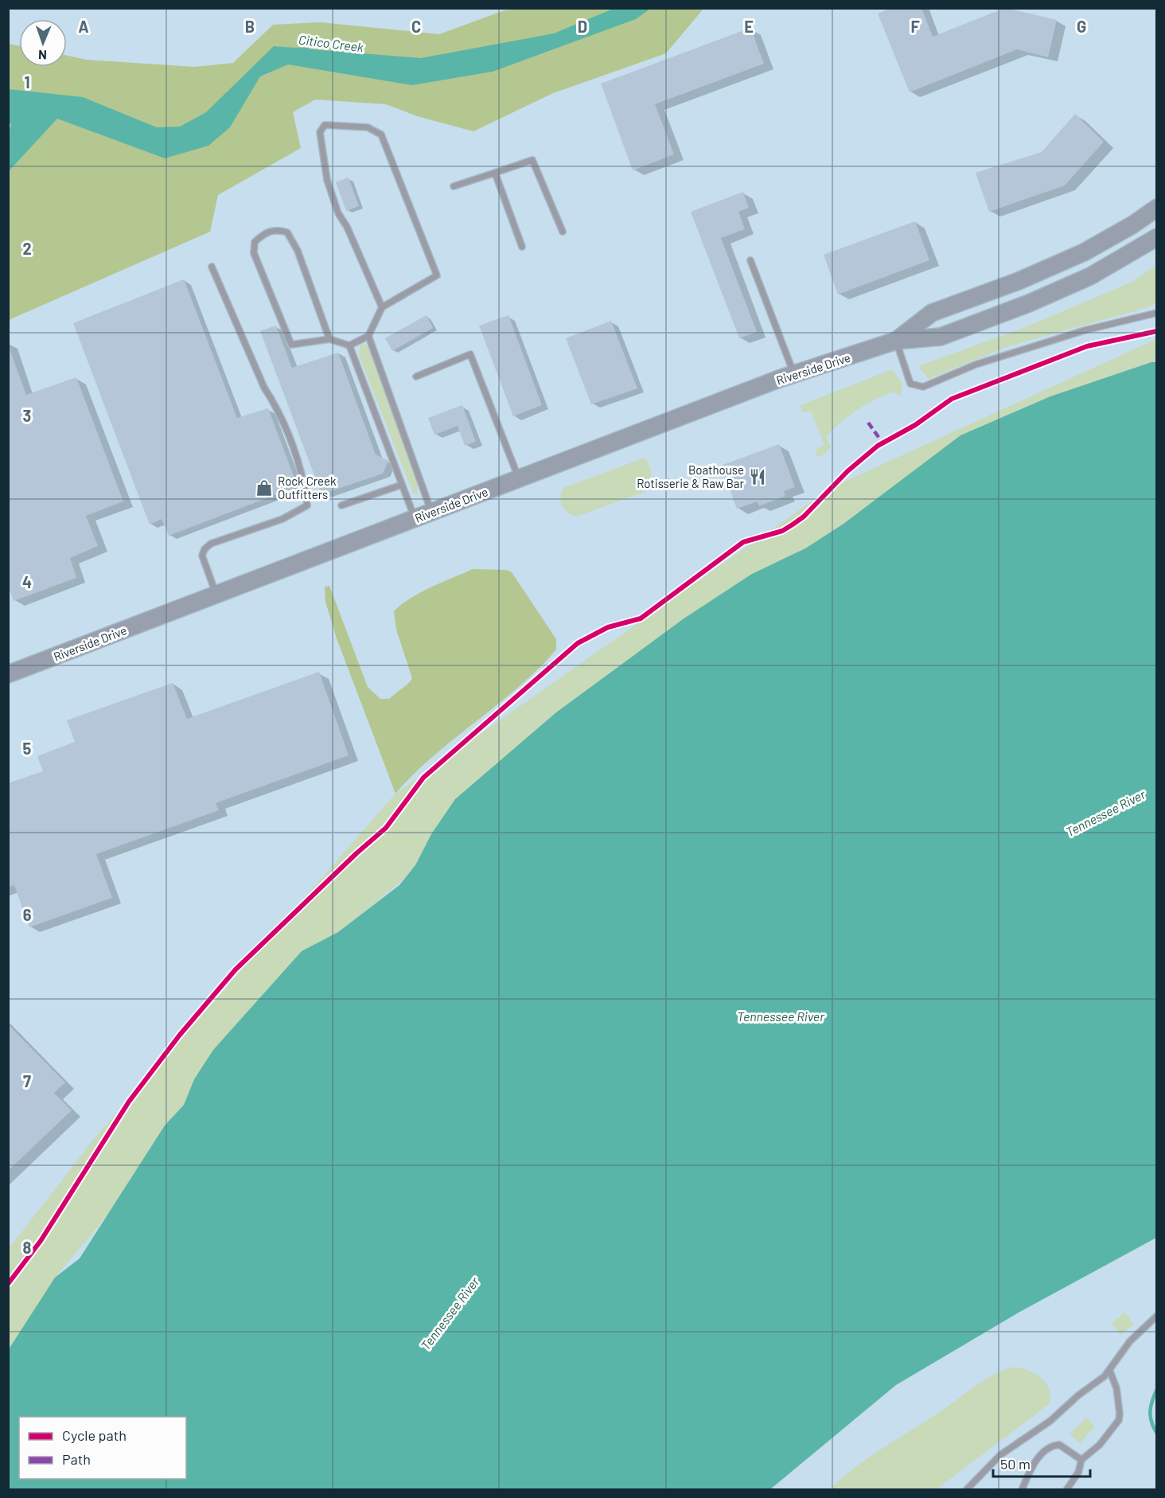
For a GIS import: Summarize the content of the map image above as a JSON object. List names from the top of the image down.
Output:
{
  "streets": {
    "main road": ["Riverside Drive"]
  },
  "water": ["Citico Creek", "Tennessee River"],
  "places": {
    "restaurant": ["Boathouse Rotisserie & Raw Bar"],
    "shop": ["Rock Creek Outfitters"]
  },
  "legend": ["Cycle path", "Path"],
  "scale_bar": "50 m",
  "north": "bottom",
  "grid": {
    "columns": [
      "A",
      "B",
      "C",
      "D",
      "E",
      "F",
      "G"
    ],
    "rows": [
      "1",
      "2",
      "3",
      "4",
      "5",
      "6",
      "7",
      "8"
    ]
  }
}
